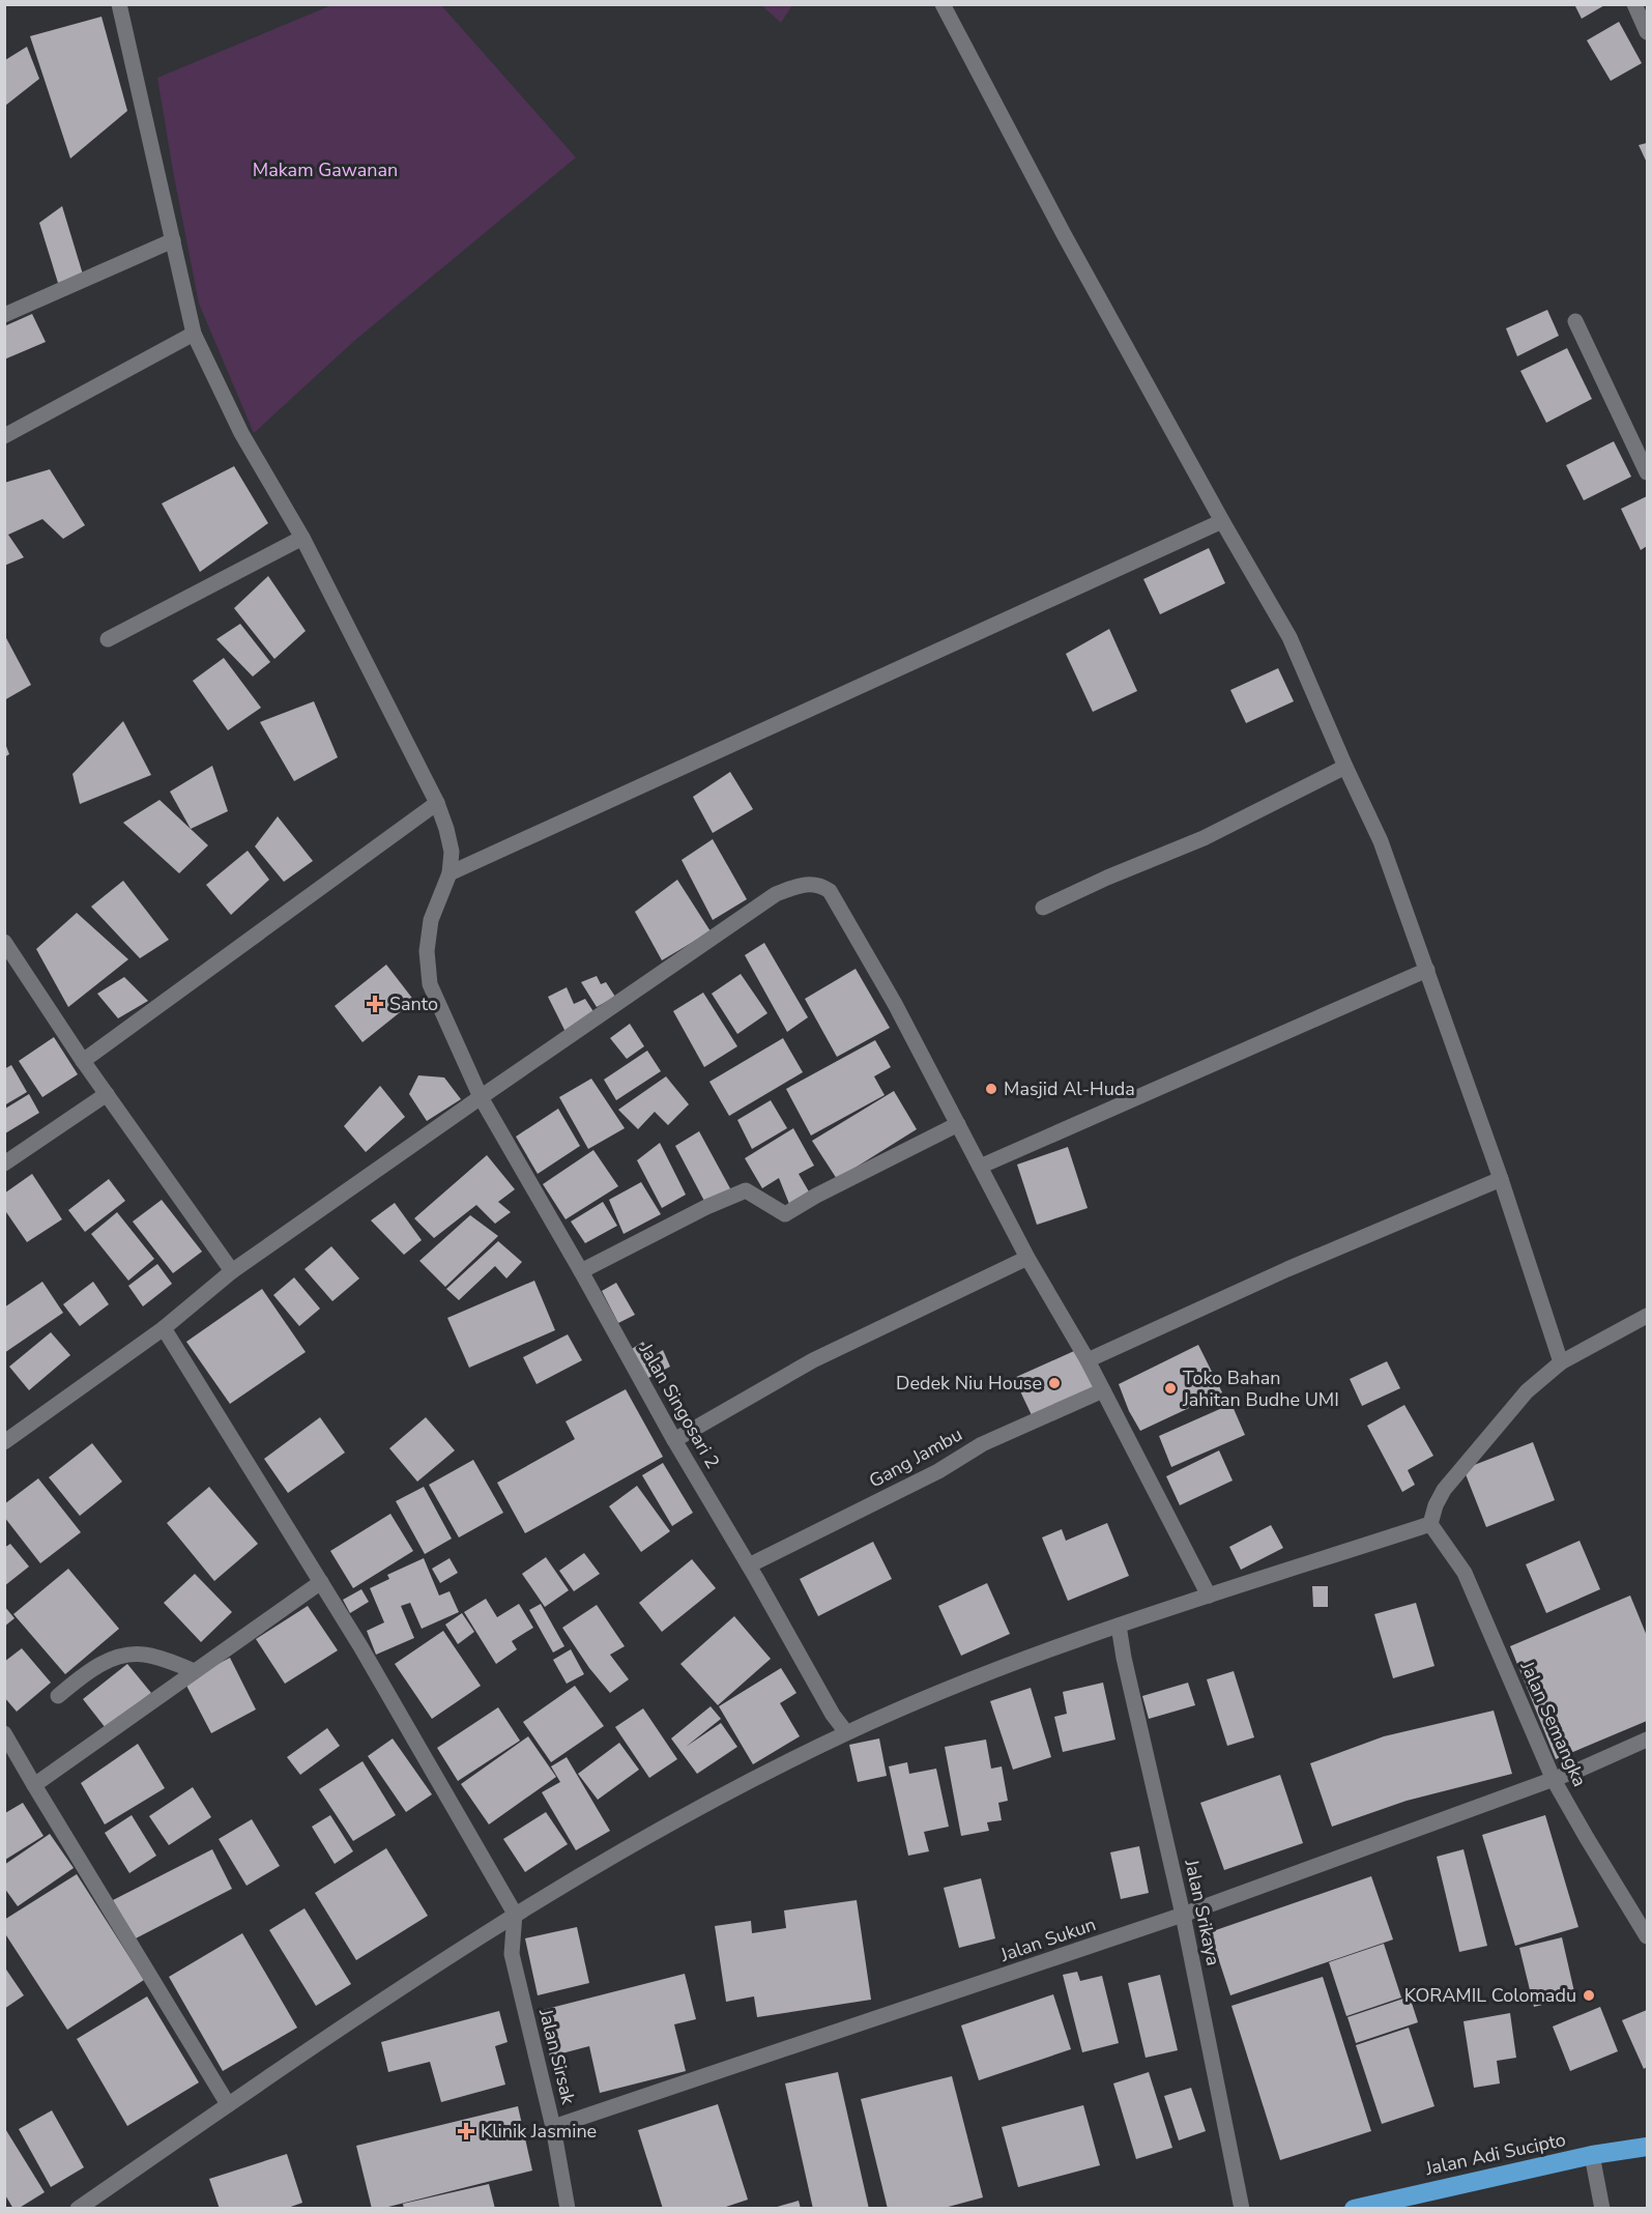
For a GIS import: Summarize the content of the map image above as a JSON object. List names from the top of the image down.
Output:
{
  "streets": {
    "highway": ["Jalan Adi Sucipto"],
    "street": [
      "Jalan Singosari 2",
      "Gang Jambu",
      "Jalan Semangka",
      "Jalan Srikaya",
      "Jalan Sukun",
      "Jalan Sirsak"
    ]
  },
  "crossings": [
    ["Jalan Singosari 2", "Gang Jambu"],
    ["Jalan Semangka", "Jalan Sukun"],
    ["Jalan Srikaya", "Jalan Sukun"],
    ["Jalan Sukun", "Jalan Sirsak"]
  ],
  "parks": ["Makam Gawanan"],
  "places": {
    "health": ["Santo", "Klinik Jasmine"],
    "other": [
      "Masjid Al-Huda",
      "Dedek Niu House",
      "Toko Bahan Jahitan Budhe UMI",
      "KORAMIL Colomadu"
    ]
  }
}
